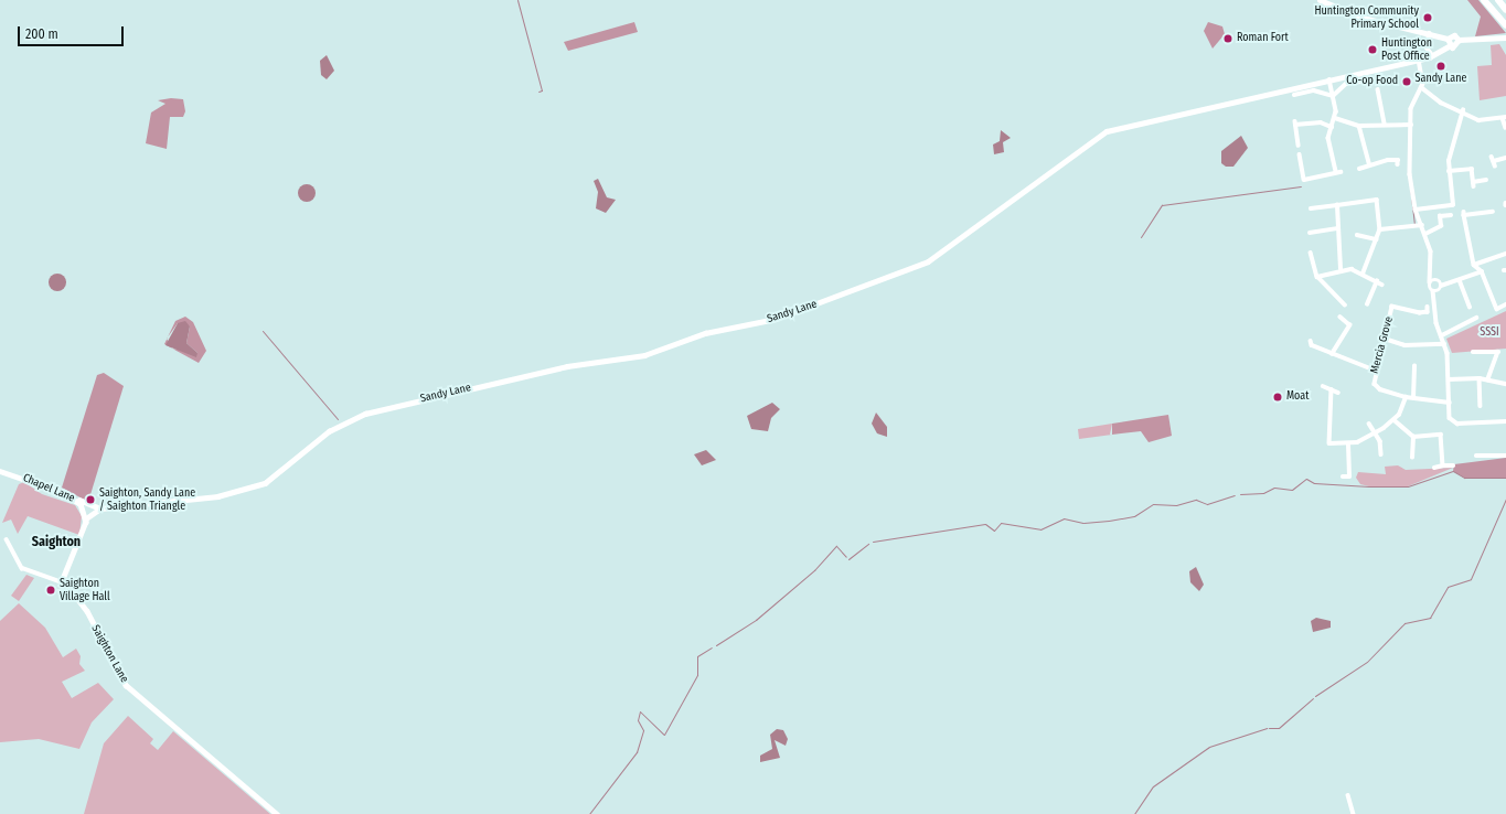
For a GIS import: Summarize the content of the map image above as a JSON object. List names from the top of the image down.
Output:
{
  "streets": {
    "street": [
      "Sandy Lane",
      "Mercia Grove",
      "Chapel Lane",
      "Saighton Lane"
    ]
  },
  "crossings": [
    ["Sandy Lane", "Chapel Lane"]
  ],
  "districts": ["Saighton"],
  "parks": ["SSSI"],
  "places": [
    "Huntington Community Primary School",
    "Roman Fort",
    "Huntington Post Office",
    "Sandy Lane",
    "Co-op Food",
    "Moat",
    "Saighton, Sandy Lane / Saighton Triangle",
    "Saighton Village Hall"
  ],
  "scale_bar": "200 m"
}
